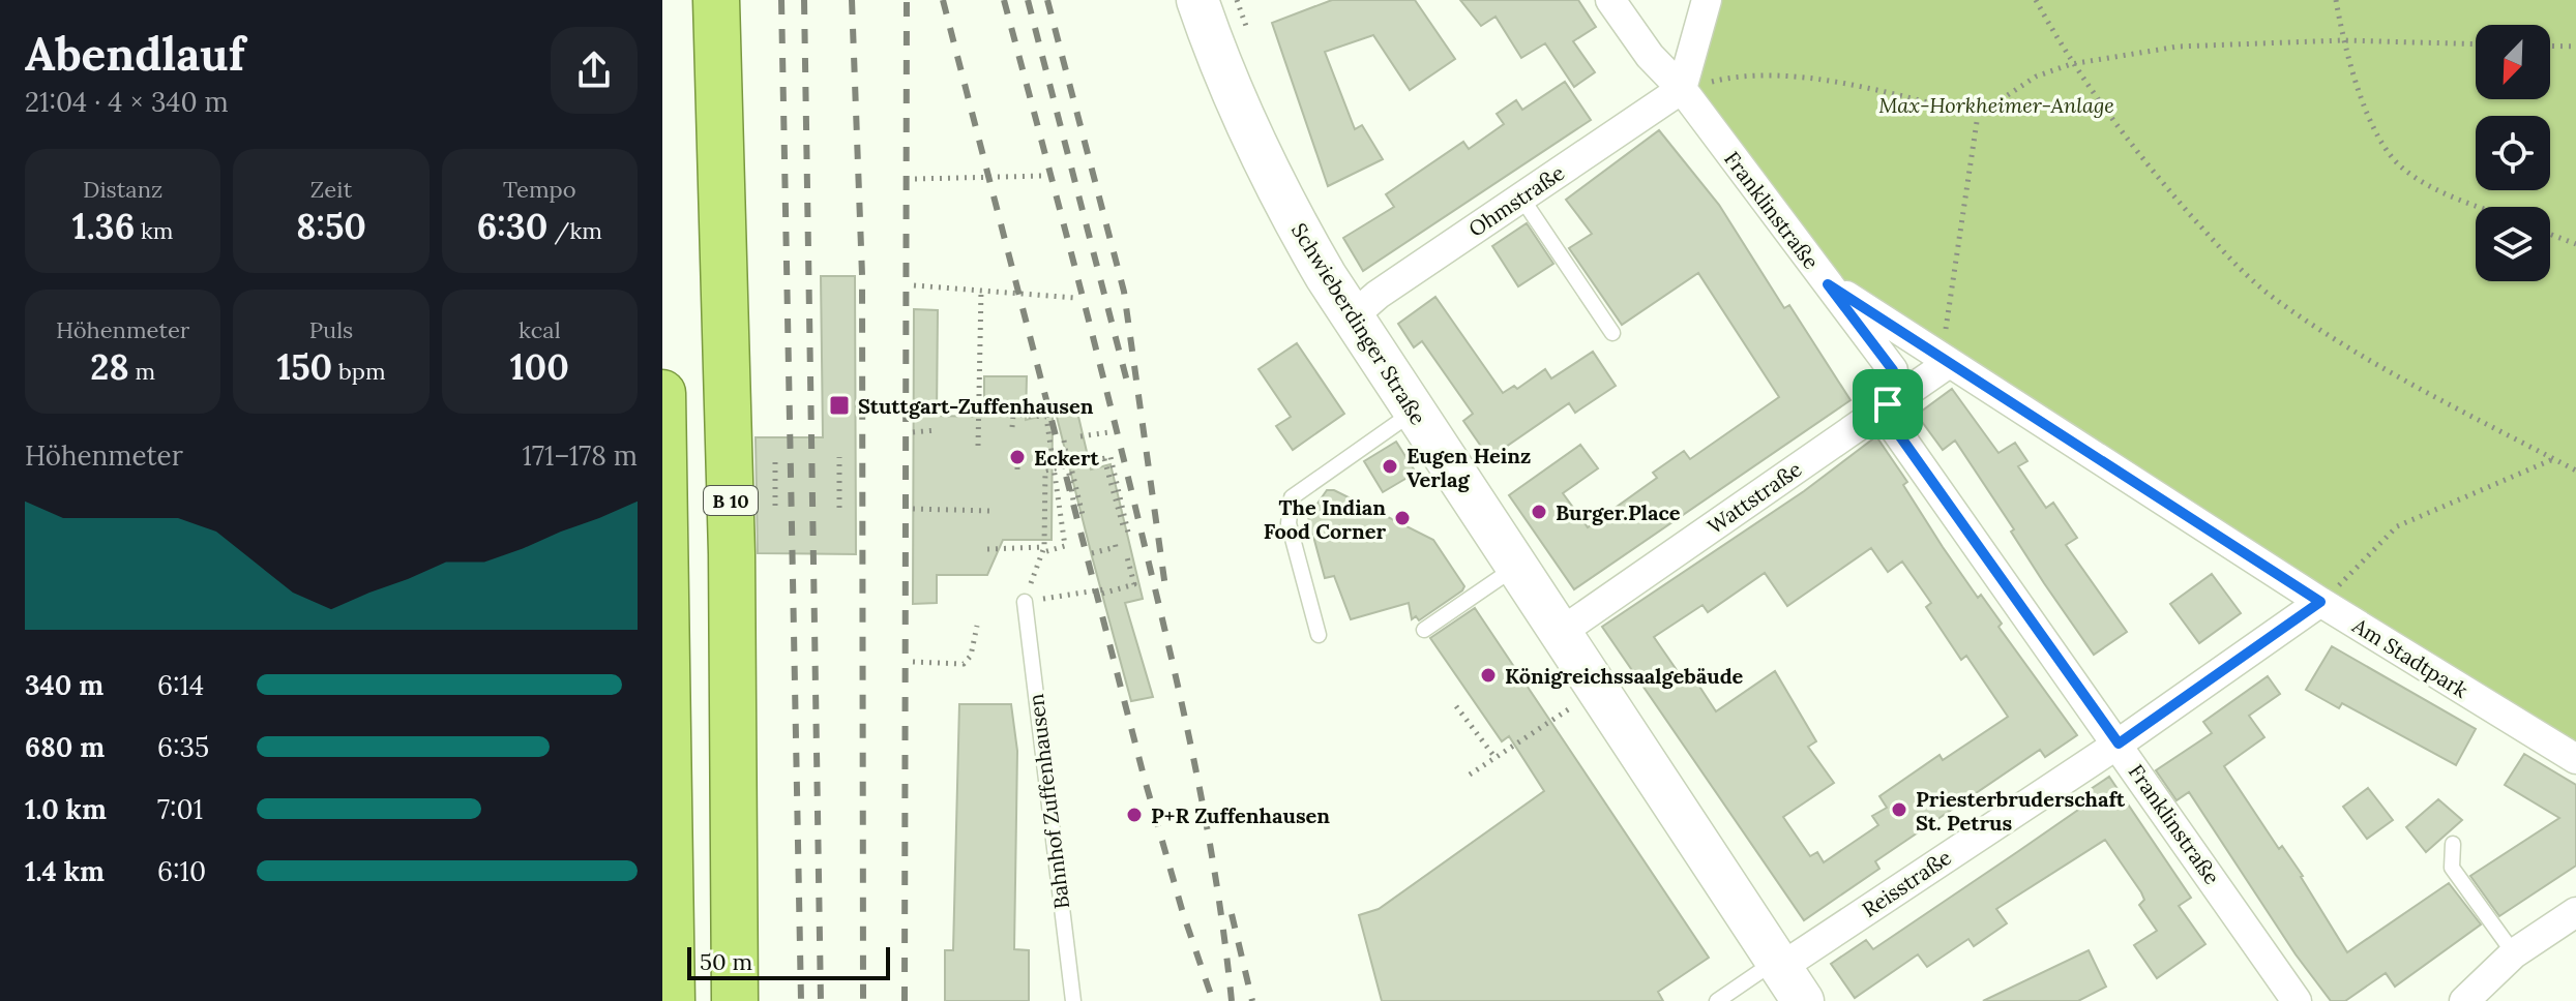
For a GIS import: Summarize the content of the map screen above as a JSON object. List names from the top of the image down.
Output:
{
  "streets": {
    "highway": ["B 10"],
    "main road": ["Schwieberdinger Straße"],
    "street": [
      "Ohmstraße",
      "Franklinstraße",
      "Wattstraße",
      "Am Stadtpark",
      "Reisstraße"
    ],
    "lane": ["Bahnhof Zuffenhausen"]
  },
  "crossings": [
    ["Ohmstraße", "Franklinstraße"],
    ["Ohmstraße", "Schwieberdinger Straße"],
    ["Franklinstraße", "Wattstraße"],
    ["Franklinstraße", "Am Stadtpark"],
    ["Franklinstraße", "Reisstraße"],
    ["Schwieberdinger Straße", "Wattstraße"],
    ["Schwieberdinger Straße", "Reisstraße"],
    ["Wattstraße", "Am Stadtpark"],
    ["Am Stadtpark", "Reisstraße"]
  ],
  "parks": ["Max-Horkheimer-Anlage"],
  "places": {
    "transit": ["Stuttgart-Zuffenhausen"],
    "other": [
      "Eckert",
      "Eugen Heinz Verlag",
      "Burger.Place",
      "The Indian Food Corner",
      "Königreichssaalgebäude",
      "Priesterbruderschaft St. Petrus",
      "P+R Zuffenhausen"
    ]
  },
  "scale_bar": "50 m",
  "north": "bottom left",
  "page": {
    "heading": ["Abendlauf", "21:04 · 4 × 340 m"],
    "stats": [
      ["Distanz", "1.36 km"],
      ["Zeit", "8:50"],
      ["Tempo", "6:30 /km"],
      ["Höhenmeter", "28 m"],
      ["Puls", "150 bpm"],
      ["kcal", "100"]
    ],
    "chart": ["Höhenmeter", "171–178 m"],
    "list": [
      {
        "name": "340 m",
        "note": "6:14"
      },
      {
        "name": "680 m",
        "note": "6:35"
      },
      {
        "name": "1.0 km",
        "note": "7:01"
      },
      {
        "name": "1.4 km",
        "note": "6:10"
      }
    ],
    "scale": "50 m"
  }
}
